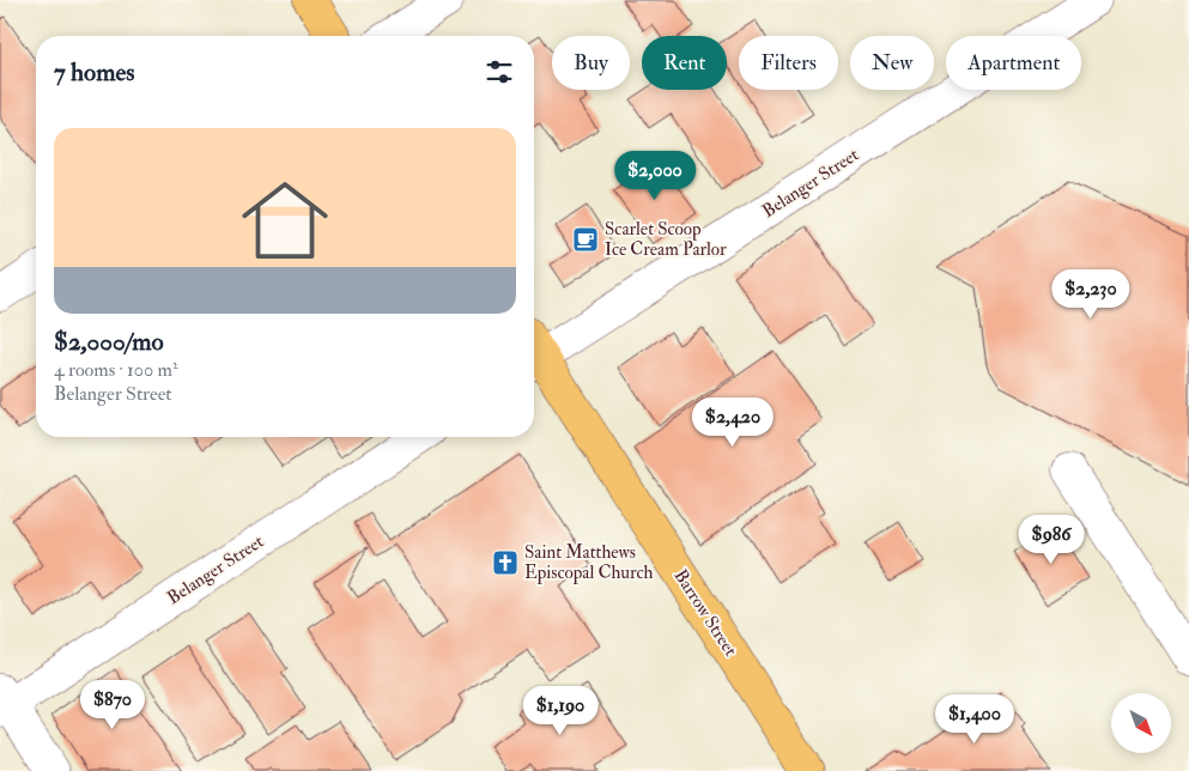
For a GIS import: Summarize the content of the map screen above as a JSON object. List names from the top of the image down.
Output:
{
  "streets": {
    "main road": ["Barrow Street"],
    "street": ["Belanger Street"]
  },
  "places": {
    "cafe": ["Scarlet Scoop Ice Cream Parlor"],
    "church": ["Saint Matthews Episcopal Church"]
  },
  "north": "bottom right",
  "page": {
    "chip": [
      "Buy",
      "Rent",
      "Filters",
      "New",
      "Apartment"
    ],
    "heading": "7 homes",
    "list": [
      {
        "name": "$2,000/mo",
        "note": "4 rooms · 100 m² · Belanger Street"
      }
    ],
    "price": [
      "$2,000",
      "$2,230",
      "$2,420",
      "$986",
      "$870",
      "$1,190",
      "$1,400"
    ]
  }
}
